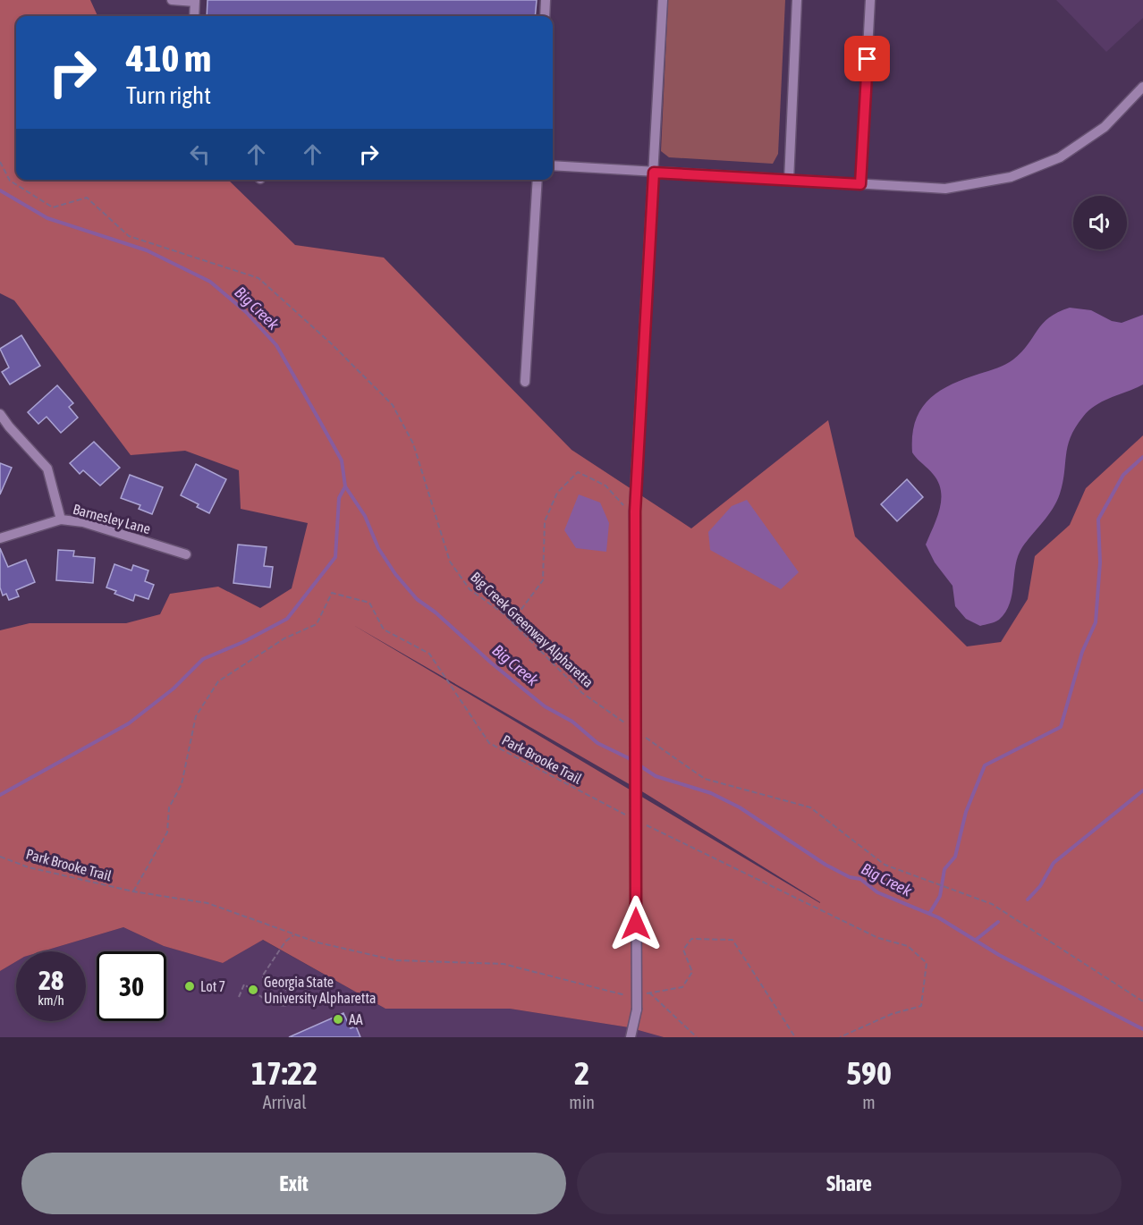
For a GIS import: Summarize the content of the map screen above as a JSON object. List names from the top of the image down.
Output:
{
  "streets": {
    "street": ["Barnesley Lane"],
    "path": ["Big Creek Greenway Alpharetta", "Park Brooke Trail"]
  },
  "water": ["Big Creek"],
  "places": ["Lot 7", "Georgia State University Alpharetta", "AA"],
  "page": {
    "turn": ["410 m", "Turn right"],
    "speed": "28 km/h",
    "limit": "30",
    "eta": [
      "17:22",
      "Arrival",
      "2",
      "min",
      "590",
      "m"
    ],
    "buttons": ["Exit", "Share"]
  }
}
